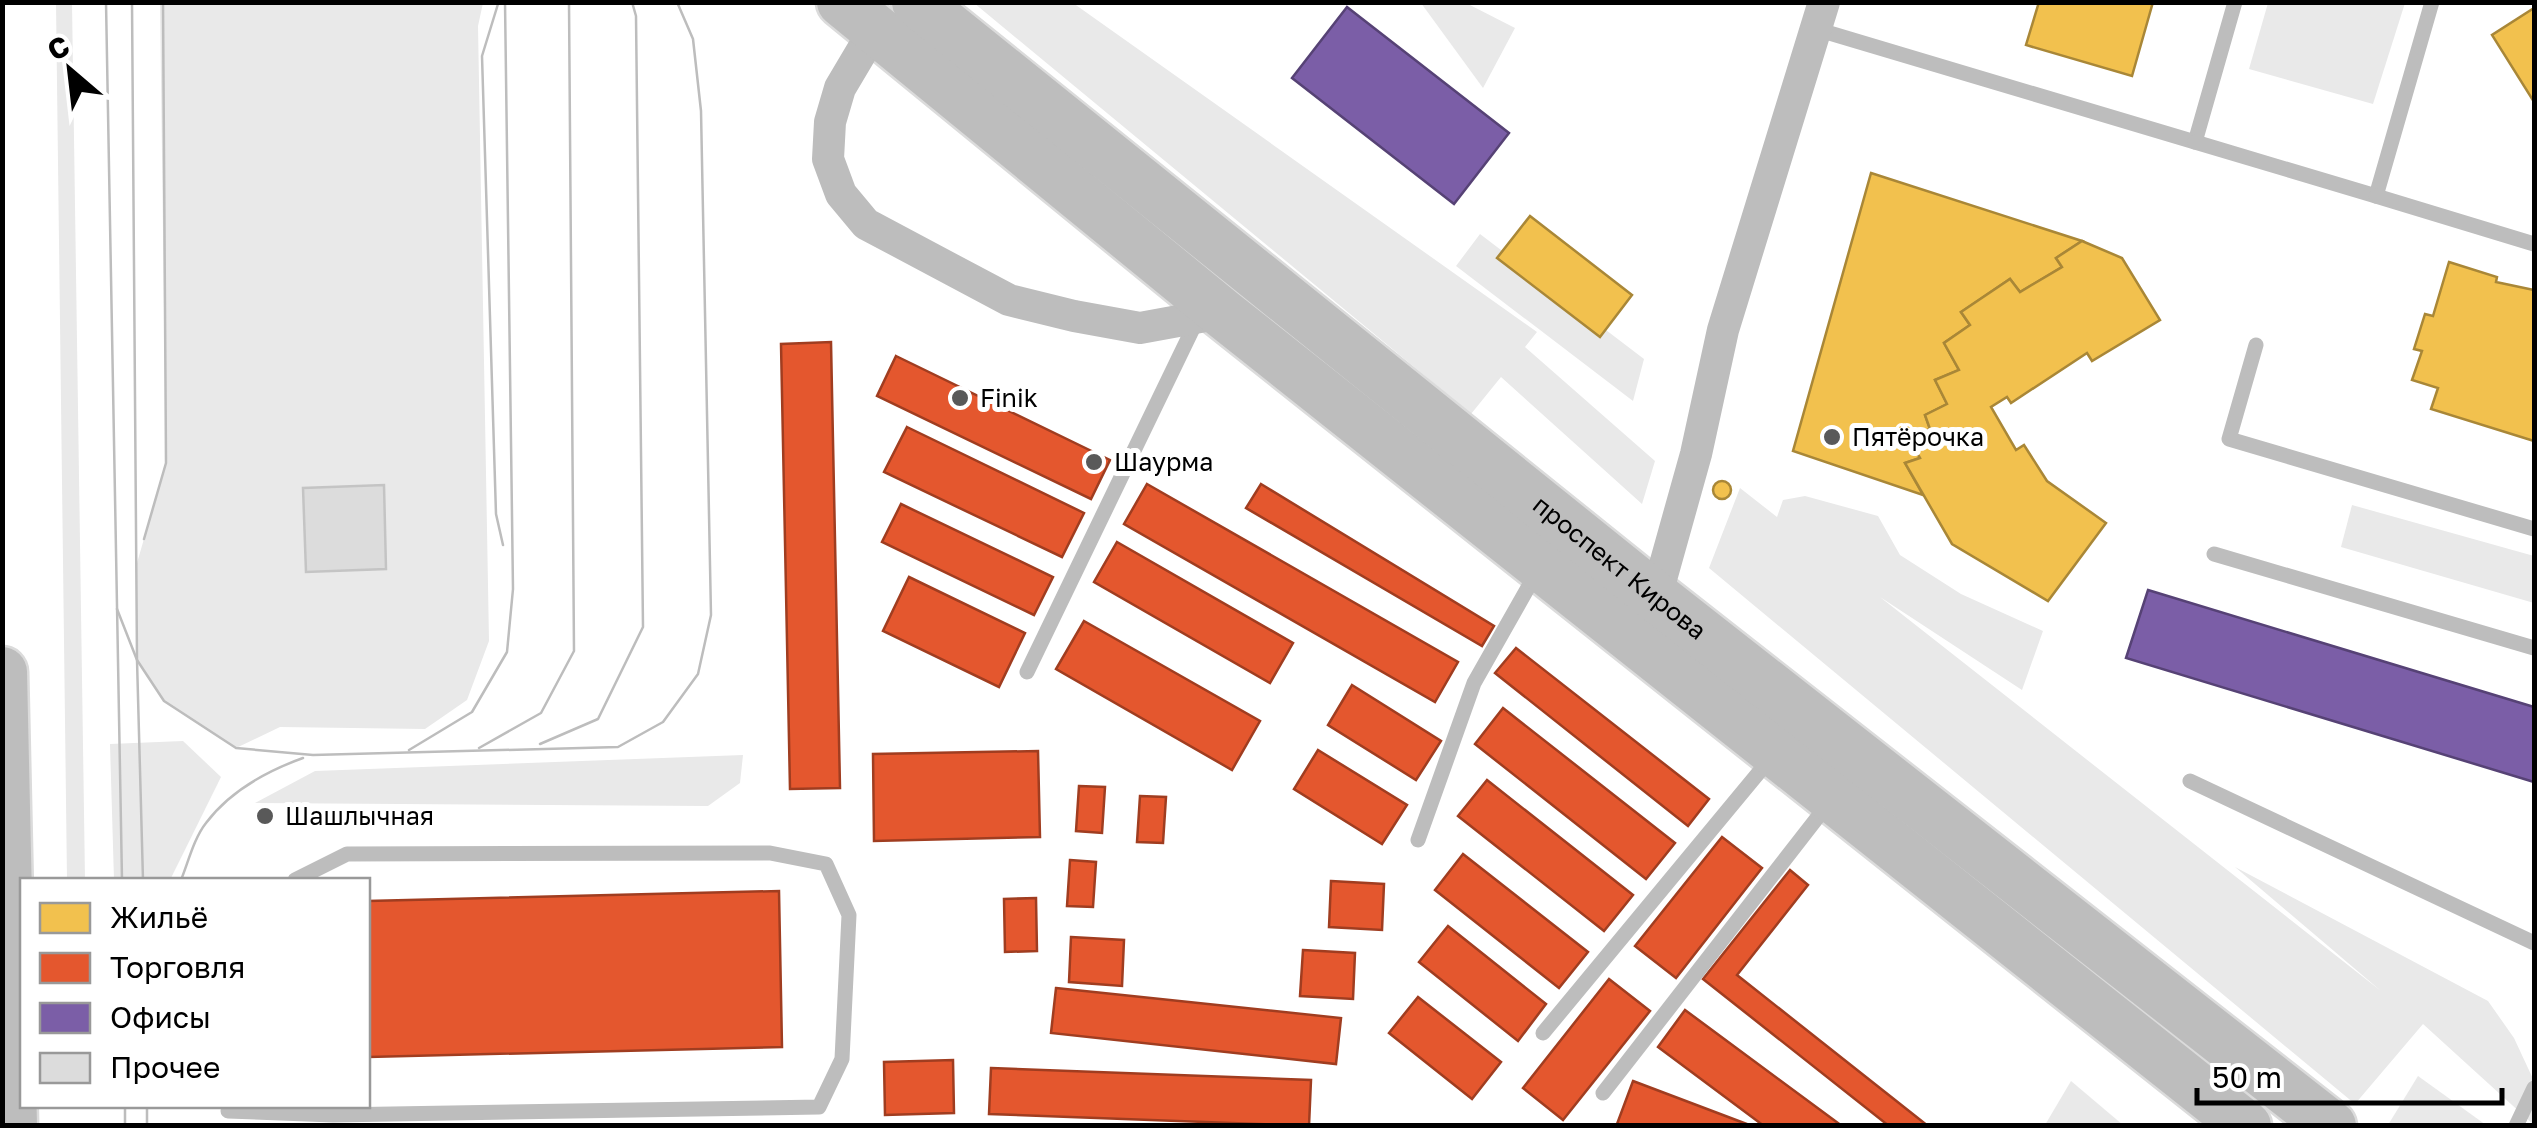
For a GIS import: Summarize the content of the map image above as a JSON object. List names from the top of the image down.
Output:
{
  "streets": {
    "main road": ["проспект Кирова"]
  },
  "places": [
    "Finik",
    "Пятёрочка",
    "Шаурма",
    "Шашлычная"
  ],
  "legend": [
    "Жильё",
    "Торговля",
    "Офисы",
    "Прочее"
  ],
  "scale_bar": "50 m",
  "north": "top left"
}
